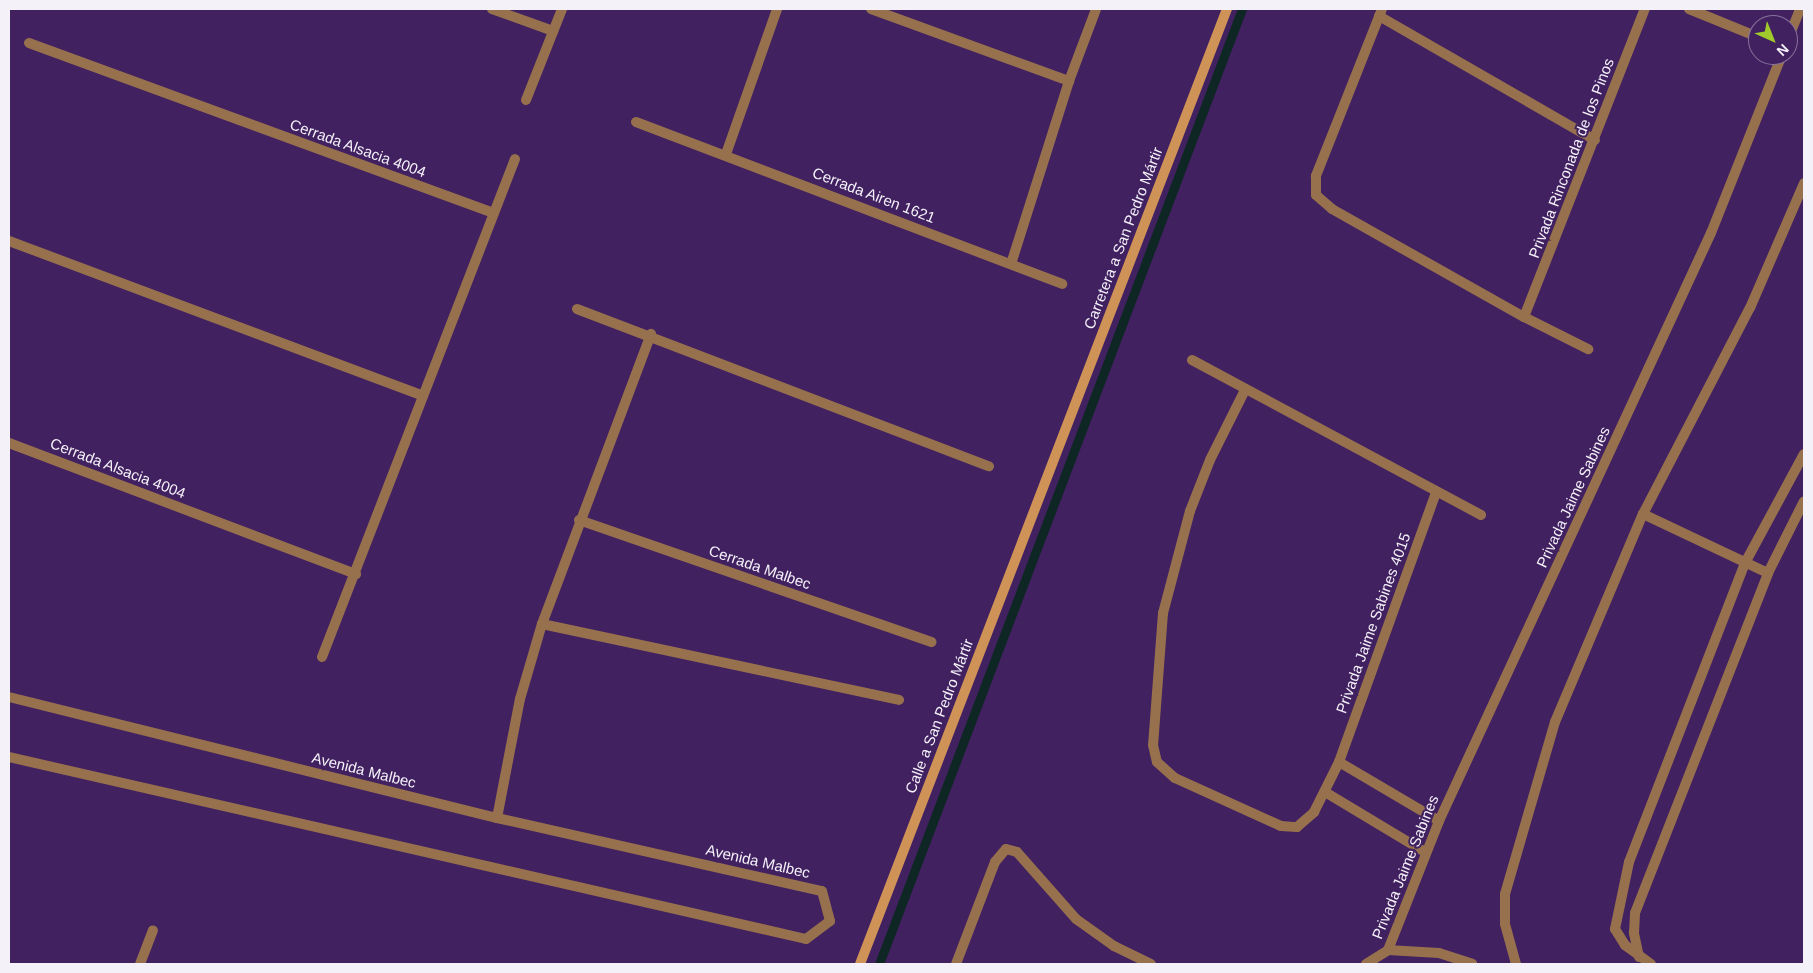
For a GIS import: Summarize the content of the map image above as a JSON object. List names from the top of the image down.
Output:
{
  "streets": {
    "main road": ["Carretera a San Pedro Mártir", "Calle a San Pedro Mártir"],
    "street": [
      "Cerrada Alsacia 4004",
      "Privada Rinconada de los Pinos",
      "Cerrada Airen 1621",
      "Privada Jaime Sabines",
      "Cerrada Malbec",
      "Privada Jaime Sabines 4015",
      "Avenida Malbec"
    ]
  },
  "crossings": [
    ["Carretera a San Pedro Mártir", "Calle a San Pedro Mártir"]
  ],
  "north": "bottom right"
}
